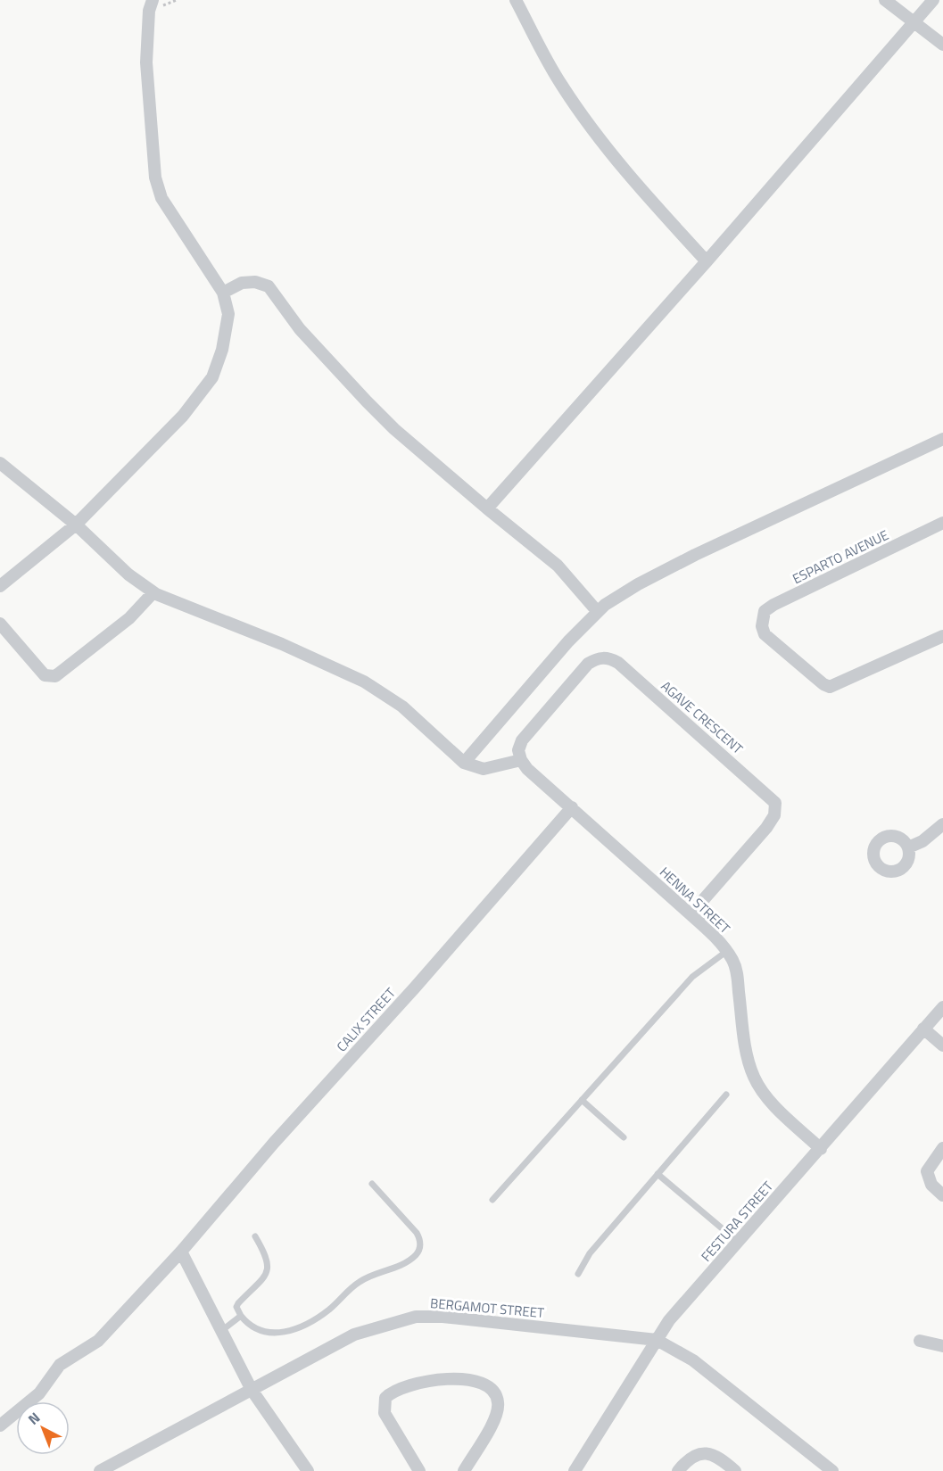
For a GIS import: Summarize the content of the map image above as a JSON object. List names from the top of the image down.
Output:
{
  "streets": {
    "street": [
      "ESPARTO AVENUE",
      "AGAVE CRESCENT",
      "HENNA STREET",
      "CALIX STREET",
      "FESTURA STREET",
      "BERGAMOT STREET"
    ]
  },
  "crossings": [
    ["AGAVE CRESCENT", "HENNA STREET"],
    ["HENNA STREET", "CALIX STREET"],
    ["HENNA STREET", "FESTURA STREET"],
    ["FESTURA STREET", "BERGAMOT STREET"]
  ],
  "north": "top left"
}
